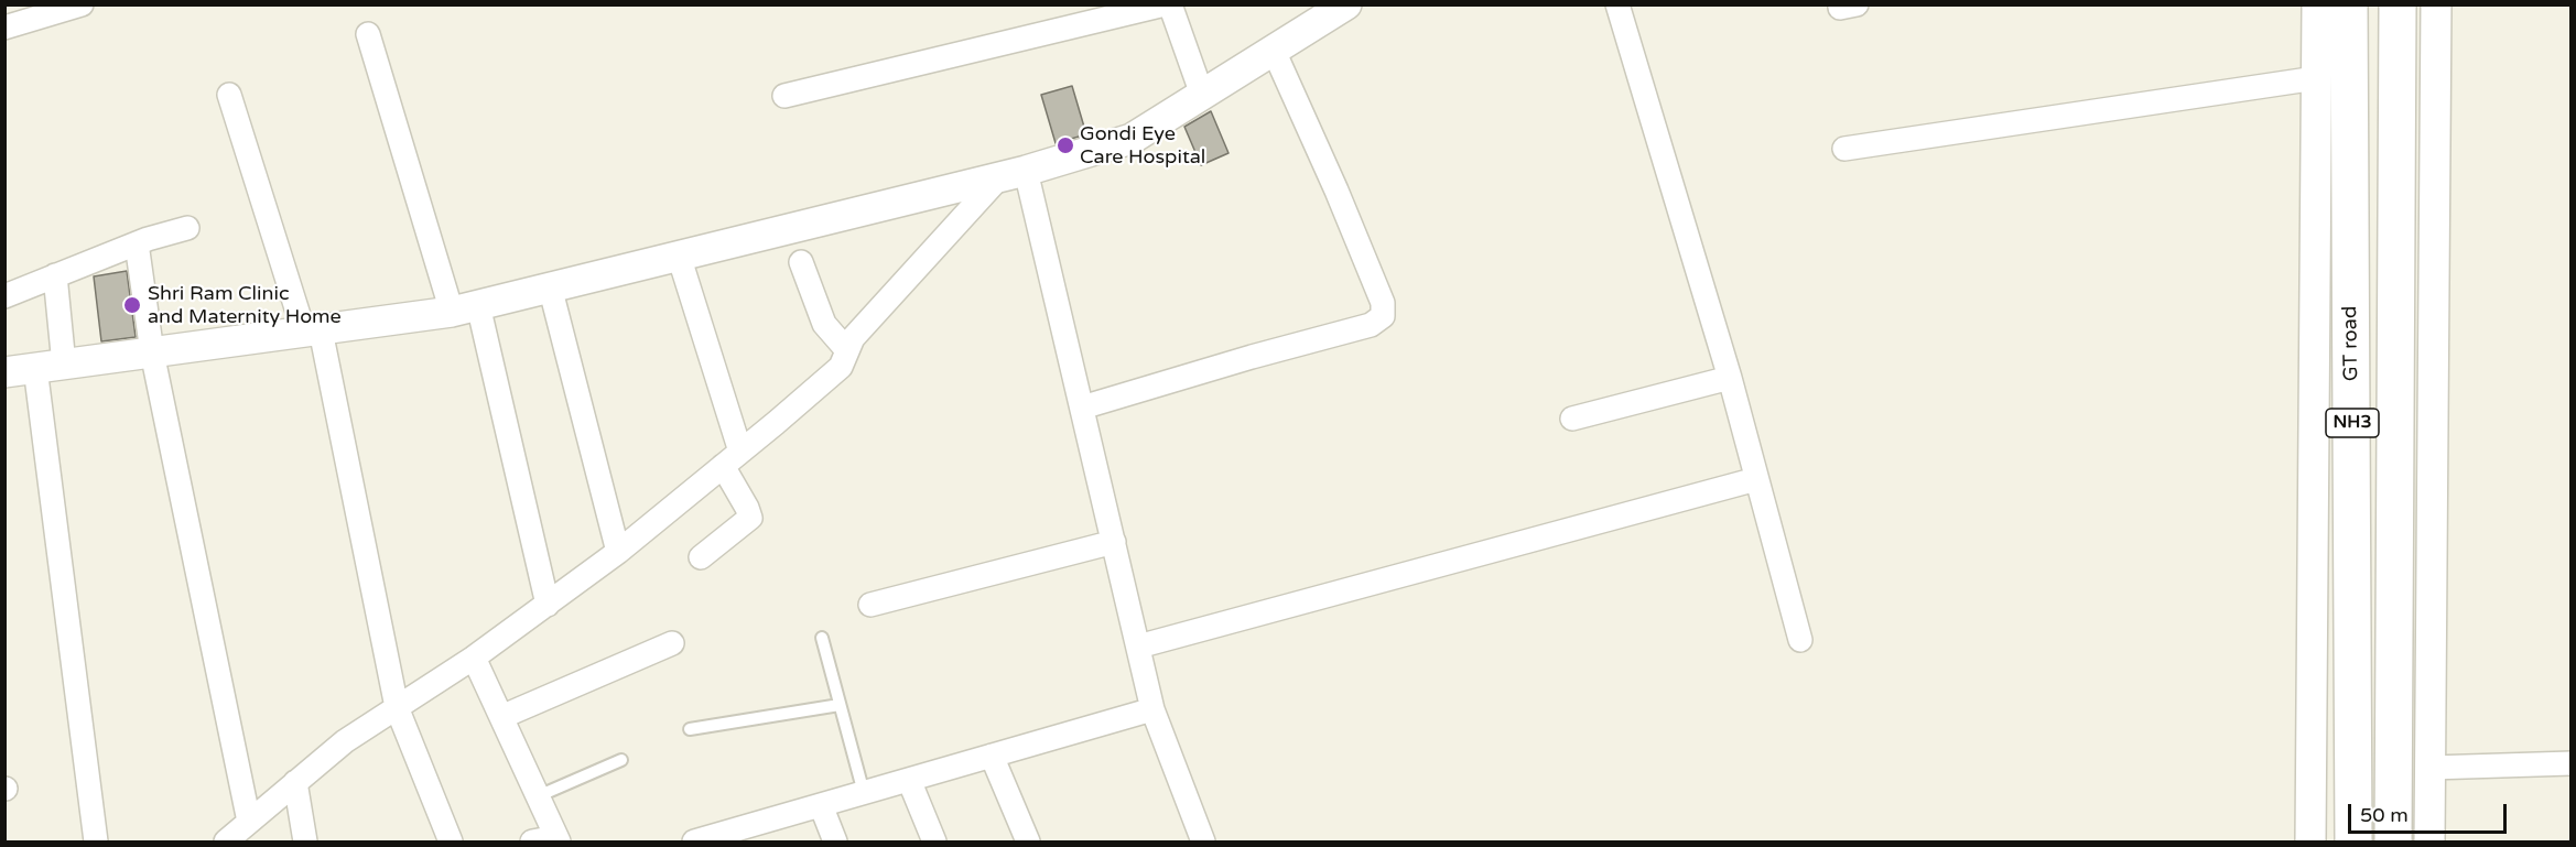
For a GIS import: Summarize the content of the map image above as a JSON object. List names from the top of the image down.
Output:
{
  "streets": {
    "highway": ["GT road", "NH3"]
  },
  "places": ["Gondi Eye Care Hospital", "Shri Ram Clinic and Maternity Home"],
  "scale_bar": "50 m"
}
